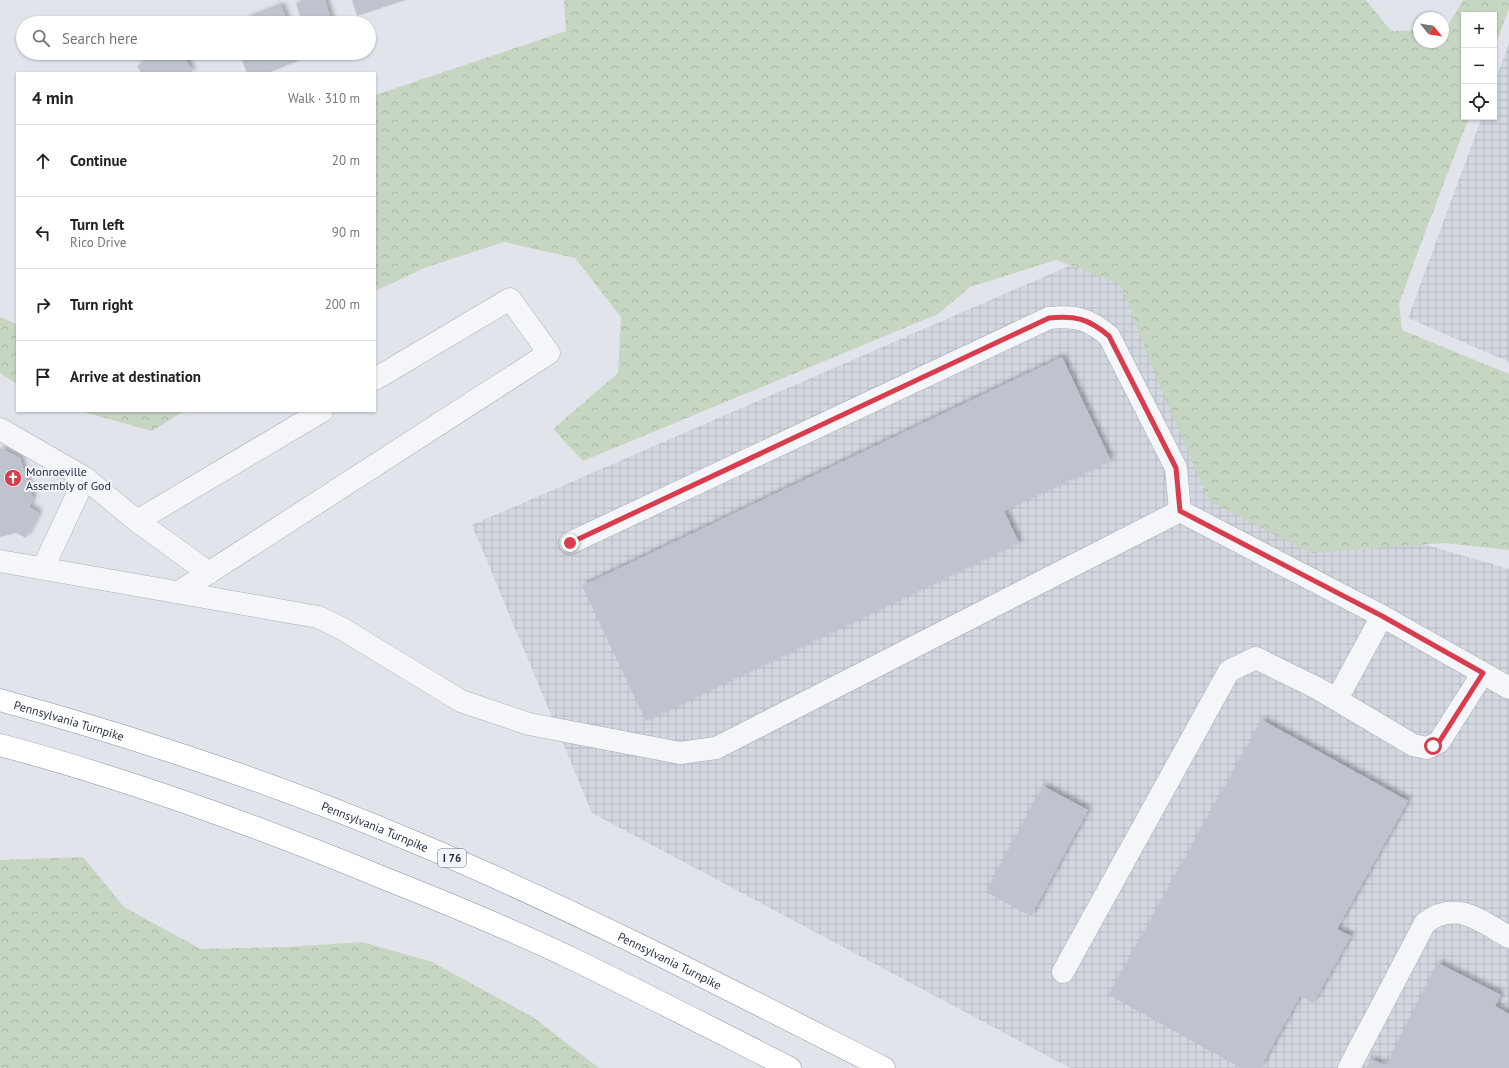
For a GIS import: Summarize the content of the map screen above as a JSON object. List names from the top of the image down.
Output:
{
  "streets": {
    "highway": ["Pennsylvania Turnpike", "I 76"]
  },
  "places": {
    "church": ["Monroeville Assembly of God"]
  },
  "north": "bottom right",
  "page": {
    "map_buttons": ["+", "−"],
    "search": "Search here",
    "heading": ["4 min", "Walk · 310 m"],
    "list": [
      ["Continue", "20 m"],
      ["Turn left", "Rico Drive", "90 m"],
      ["Turn right", "200 m"],
      "Arrive at destination"
    ]
  }
}
